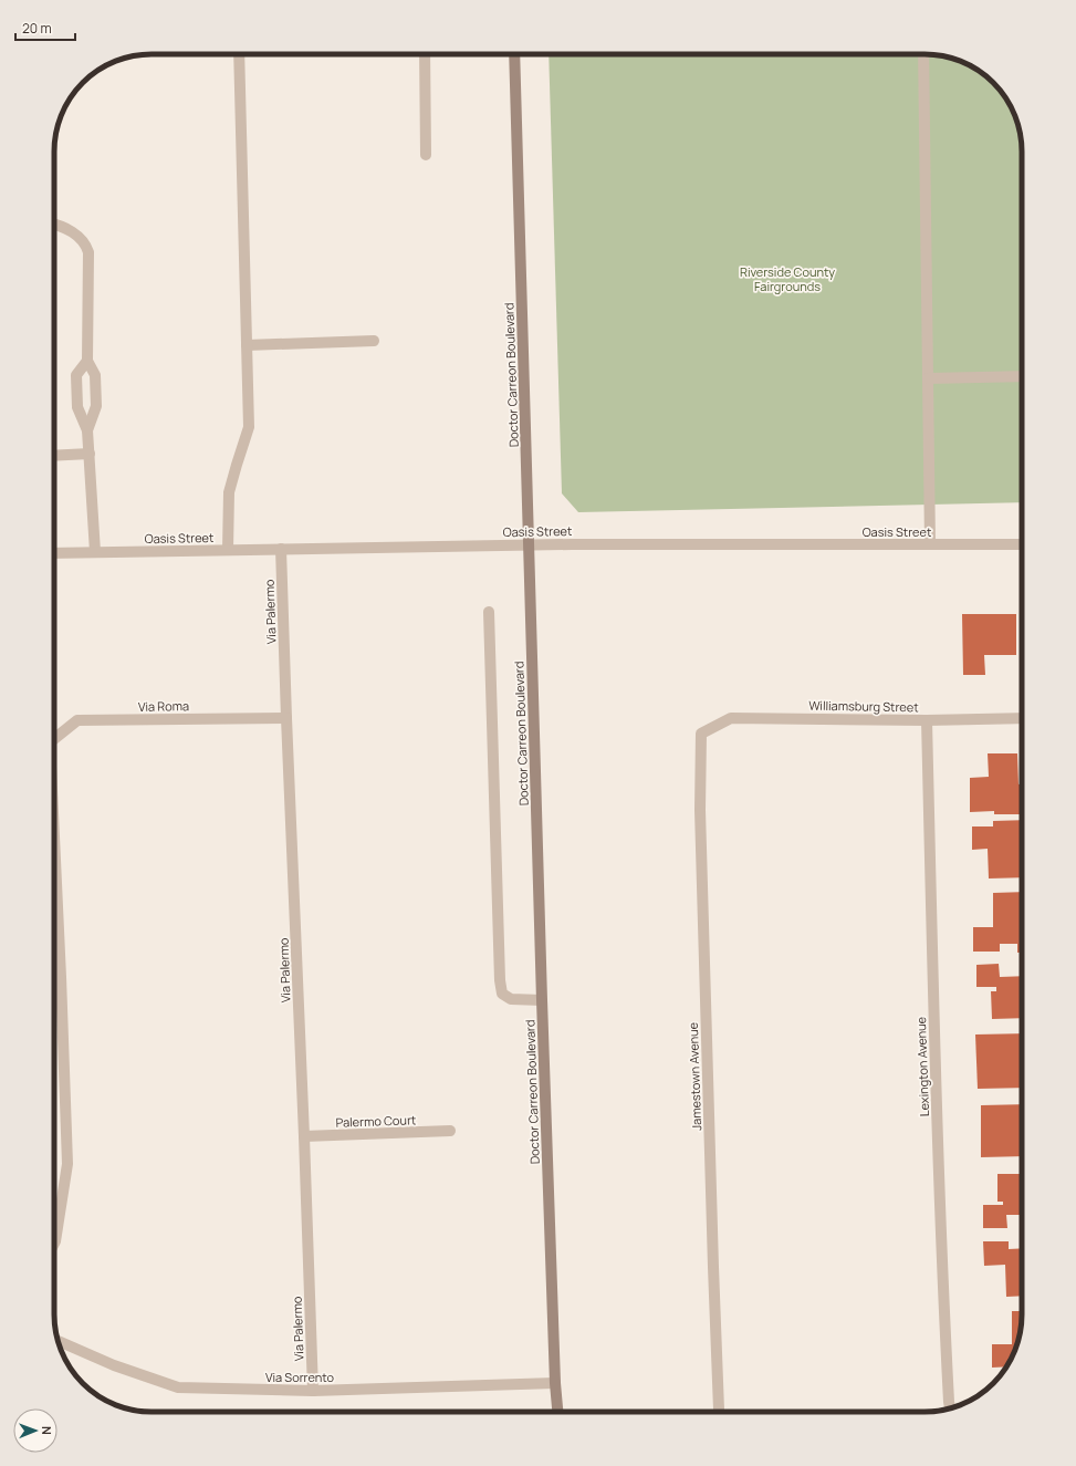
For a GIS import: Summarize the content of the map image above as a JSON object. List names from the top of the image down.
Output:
{
  "streets": {
    "main road": ["Doctor Carreon Boulevard"],
    "street": [
      "Oasis Street",
      "Via Palermo",
      "Via Roma",
      "Williamsburg Street",
      "Lexington Avenue",
      "Jamestown Avenue",
      "Palermo Court",
      "Via Sorrento"
    ]
  },
  "crossings": [
    ["Doctor Carreon Boulevard", "Oasis Street"],
    ["Doctor Carreon Boulevard", "Via Sorrento"],
    ["Oasis Street", "Via Palermo"],
    ["Via Palermo", "Via Roma"],
    ["Via Palermo", "Palermo Court"],
    ["Via Palermo", "Via Sorrento"],
    ["Williamsburg Street", "Lexington Avenue"],
    ["Williamsburg Street", "Jamestown Avenue"]
  ],
  "parks": ["Riverside County Fairgrounds"],
  "scale_bar": "20 m",
  "north": "right"
}
